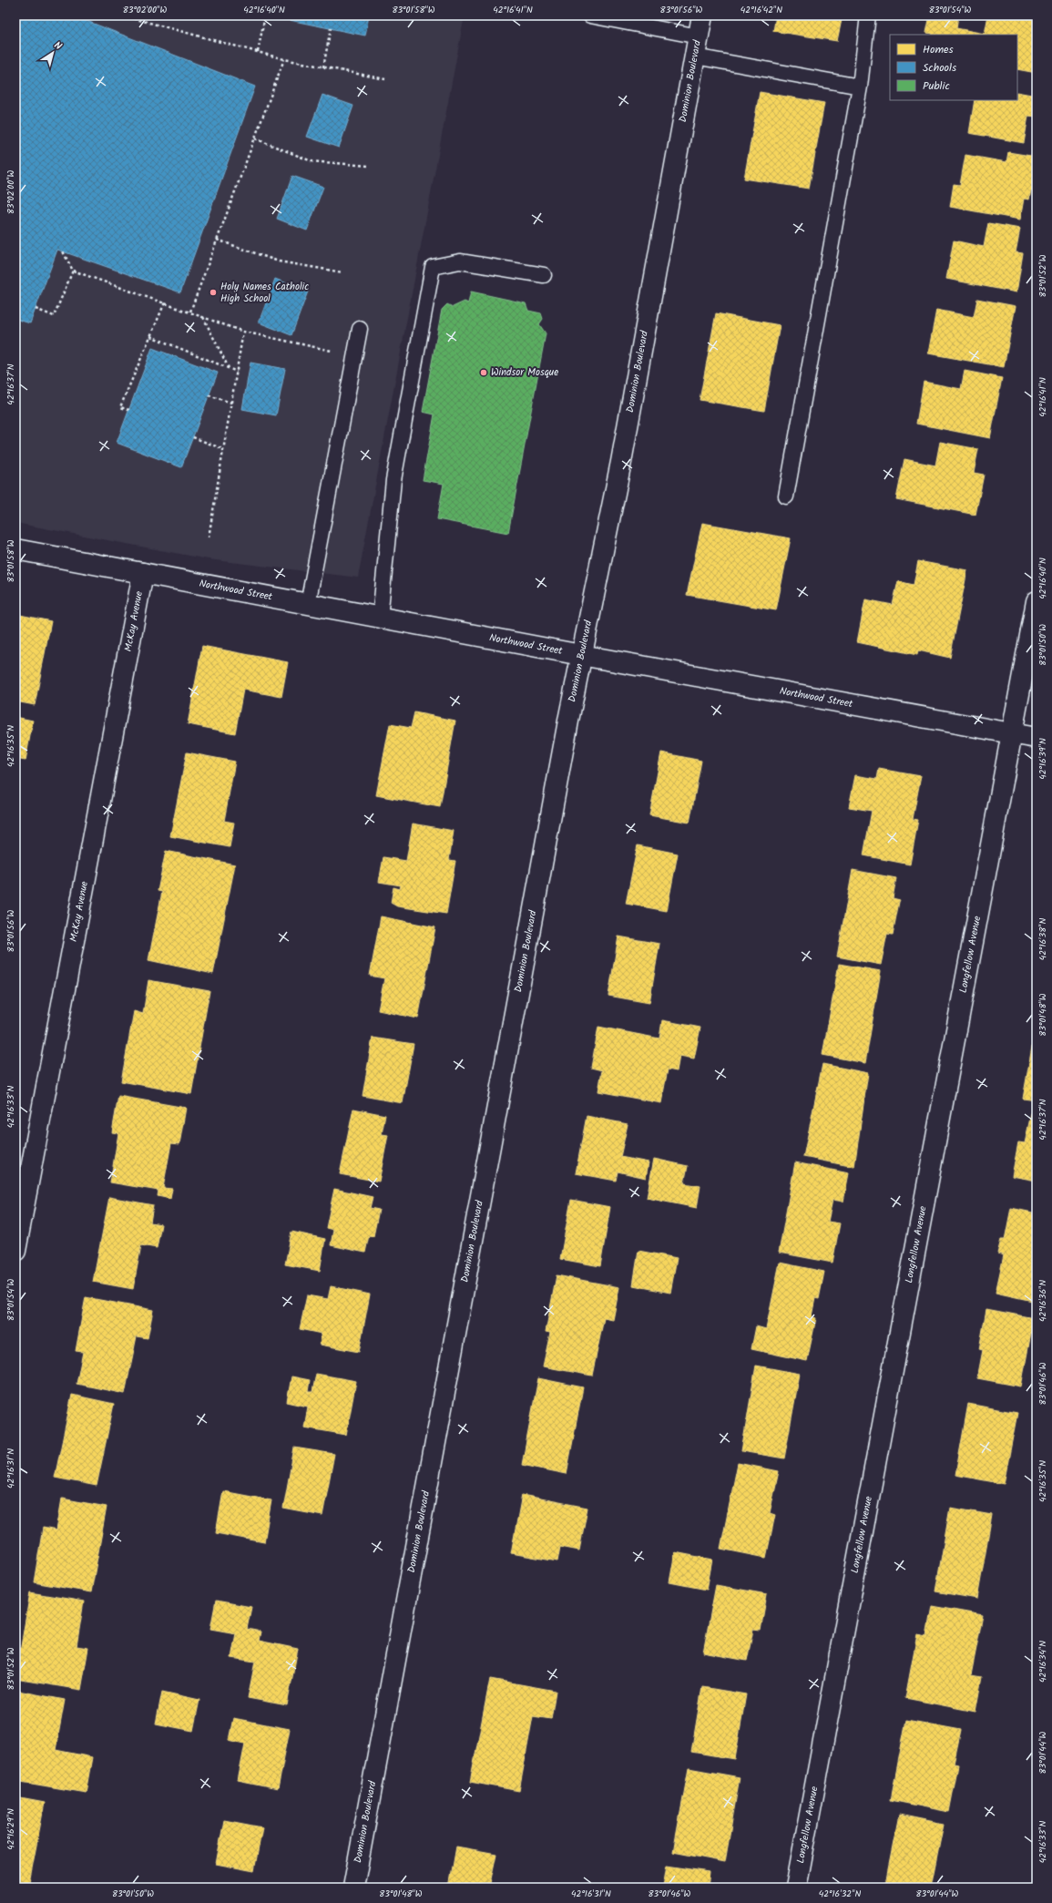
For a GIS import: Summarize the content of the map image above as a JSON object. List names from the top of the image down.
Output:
{
  "streets": {
    "street": [
      "Dominion Boulevard",
      "Northwood Street",
      "McKay Avenue",
      "Longfellow Avenue"
    ]
  },
  "crossings": [
    ["Dominion Boulevard", "Northwood Street"],
    ["Northwood Street", "McKay Avenue"],
    ["Northwood Street", "Longfellow Avenue"]
  ],
  "places": ["Holy Names Catholic High School", "Windsor Mosque"],
  "legend": ["Homes", "Schools", "Public"],
  "north": "top right",
  "coordinates": [
    "83°02'00\"W",
    "42°16'40\"N",
    "83°01'58\"W",
    "42°16'41\"N",
    "83°01'56\"W",
    "42°16'42\"N",
    "83°01'54\"W",
    "83°01'52\"W",
    "42°16'37\"N",
    "83°01'50\"W",
    "42°16'35\"N",
    "42°16'39\"N",
    "42°16'38\"N",
    "83°01'48\"W",
    "42°16'33\"N",
    "42°16'36\"N",
    "83°01'46\"W",
    "42°16'31\"N",
    "42°16'34\"N",
    "83°01'44\"W",
    "42°16'29\"N",
    "42°16'32\"N"
  ]
}
